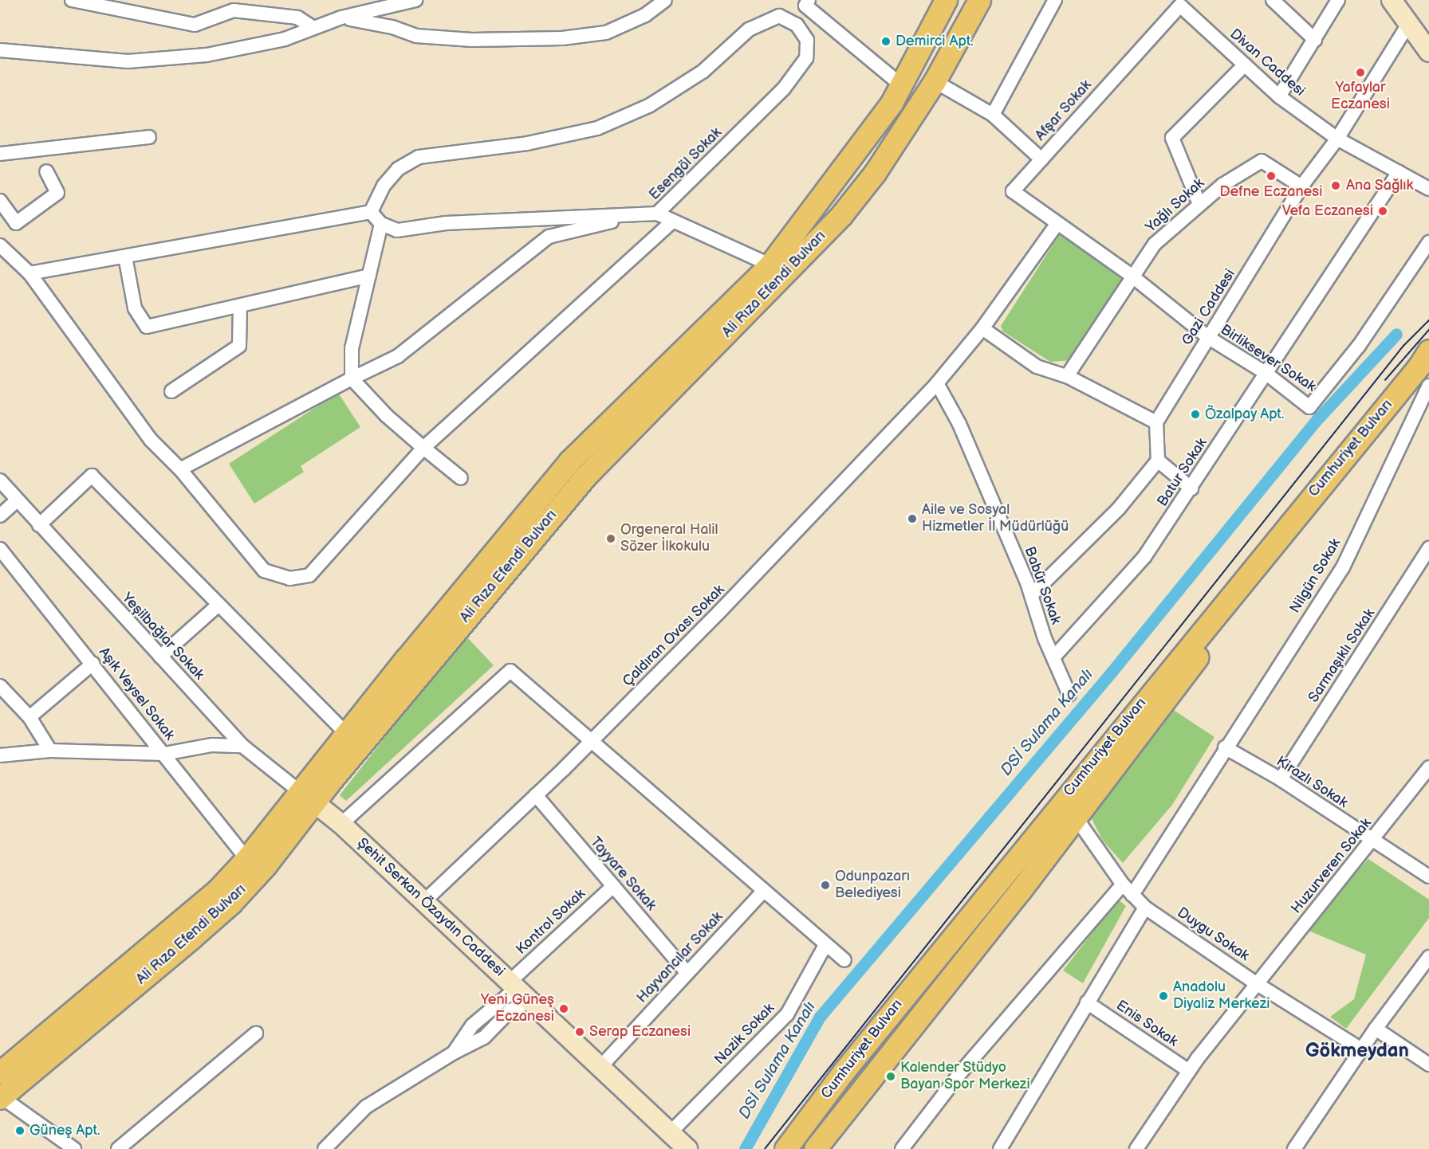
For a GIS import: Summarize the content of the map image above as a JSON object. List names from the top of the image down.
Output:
{
  "streets": {
    "main road": ["Ali Rıza Efendi Bulvarı", "Cumhuriyet Bulvarı", "Şehit Serkan Özaydın Caddesi"],
    "street": [
      "Divan Caddesi",
      "Afşar Sokak",
      "Esengöl Sokak",
      "Yağlı Sokak",
      "Gazi Caddesi",
      "Birliksever Sokak",
      "Batur Sokak",
      "Nilgün Sokak",
      "Babür Sokak",
      "Çaldıran Ovası Sokak",
      "Yeşilbağlar Sokak",
      "Sarmaşıklı Sokak",
      "Aşık Veysel Sokak",
      "Kirazlı Sokak",
      "Huzurveren Sokak",
      "Tayyare Sokak",
      "Kontrol Sokak",
      "Duygu Sokak",
      "Hayvancılar Sokak",
      "Enis Sokak",
      "Nazik Sokak"
    ]
  },
  "crossings": [
    ["Divan Caddesi", "Afşar Sokak"],
    ["Divan Caddesi", "Gazi Caddesi"],
    ["Divan Caddesi", "Batur Sokak"],
    ["Afşar Sokak", "Ali Rıza Efendi Bulvarı"],
    ["Afşar Sokak", "Birliksever Sokak"],
    ["Esengöl Sokak", "Ali Rıza Efendi Bulvarı"],
    ["Yağlı Sokak", "Gazi Caddesi"],
    ["Yağlı Sokak", "Birliksever Sokak"],
    ["Ali Rıza Efendi Bulvarı", "Yeşilbağlar Sokak"],
    ["Ali Rıza Efendi Bulvarı", "Aşık Veysel Sokak"],
    ["Ali Rıza Efendi Bulvarı", "Şehit Serkan Özaydın Caddesi"],
    ["Gazi Caddesi", "Birliksever Sokak"],
    ["Birliksever Sokak", "Batur Sokak"],
    ["Birliksever Sokak", "Çaldıran Ovası Sokak"],
    ["Cumhuriyet Bulvarı", "Duygu Sokak"],
    ["Batur Sokak", "Babür Sokak"],
    ["Nilgün Sokak", "Kirazlı Sokak"],
    ["Nilgün Sokak", "Duygu Sokak"],
    ["Babür Sokak", "Çaldıran Ovası Sokak"],
    ["Çaldıran Ovası Sokak", "Tayyare Sokak"],
    ["Çaldıran Ovası Sokak", "Şehit Serkan Özaydın Caddesi"],
    ["Yeşilbağlar Sokak", "Şehit Serkan Özaydın Caddesi"],
    ["Sarmaşıklı Sokak", "Kirazlı Sokak"],
    ["Kirazlı Sokak", "Huzurveren Sokak"],
    ["Huzurveren Sokak", "Duygu Sokak"],
    ["Huzurveren Sokak", "Enis Sokak"],
    ["Tayyare Sokak", "Kontrol Sokak"],
    ["Tayyare Sokak", "Hayvancılar Sokak"],
    ["Şehit Serkan Özaydın Caddesi", "Kontrol Sokak"],
    ["Şehit Serkan Özaydın Caddesi", "Hayvancılar Sokak"],
    ["Şehit Serkan Özaydın Caddesi", "Nazik Sokak"]
  ],
  "districts": ["Gökmeydan"],
  "water": ["DSİ Sulama Kanalı"],
  "places": [
    "Demirci Apt.",
    "Yafaylar Eczanesi",
    "Defne Eczanesi",
    "Ana Sağlık",
    "Vefa Eczanesi",
    "Özalpay Apt.",
    "Aile ve Sosyal Hizmetler İl Müdürlüğü",
    "Orgeneral Halil Sözer İlkokulu",
    "Odunpazarı Belediyesi",
    "Anadolu Diyaliz Merkezi",
    "Yeni Güneş Eczanesi",
    "Serap Eczanesi",
    "Kalender Stüdyo Bayan Spor Merkezi",
    "Güneş Apt."
  ]
}
